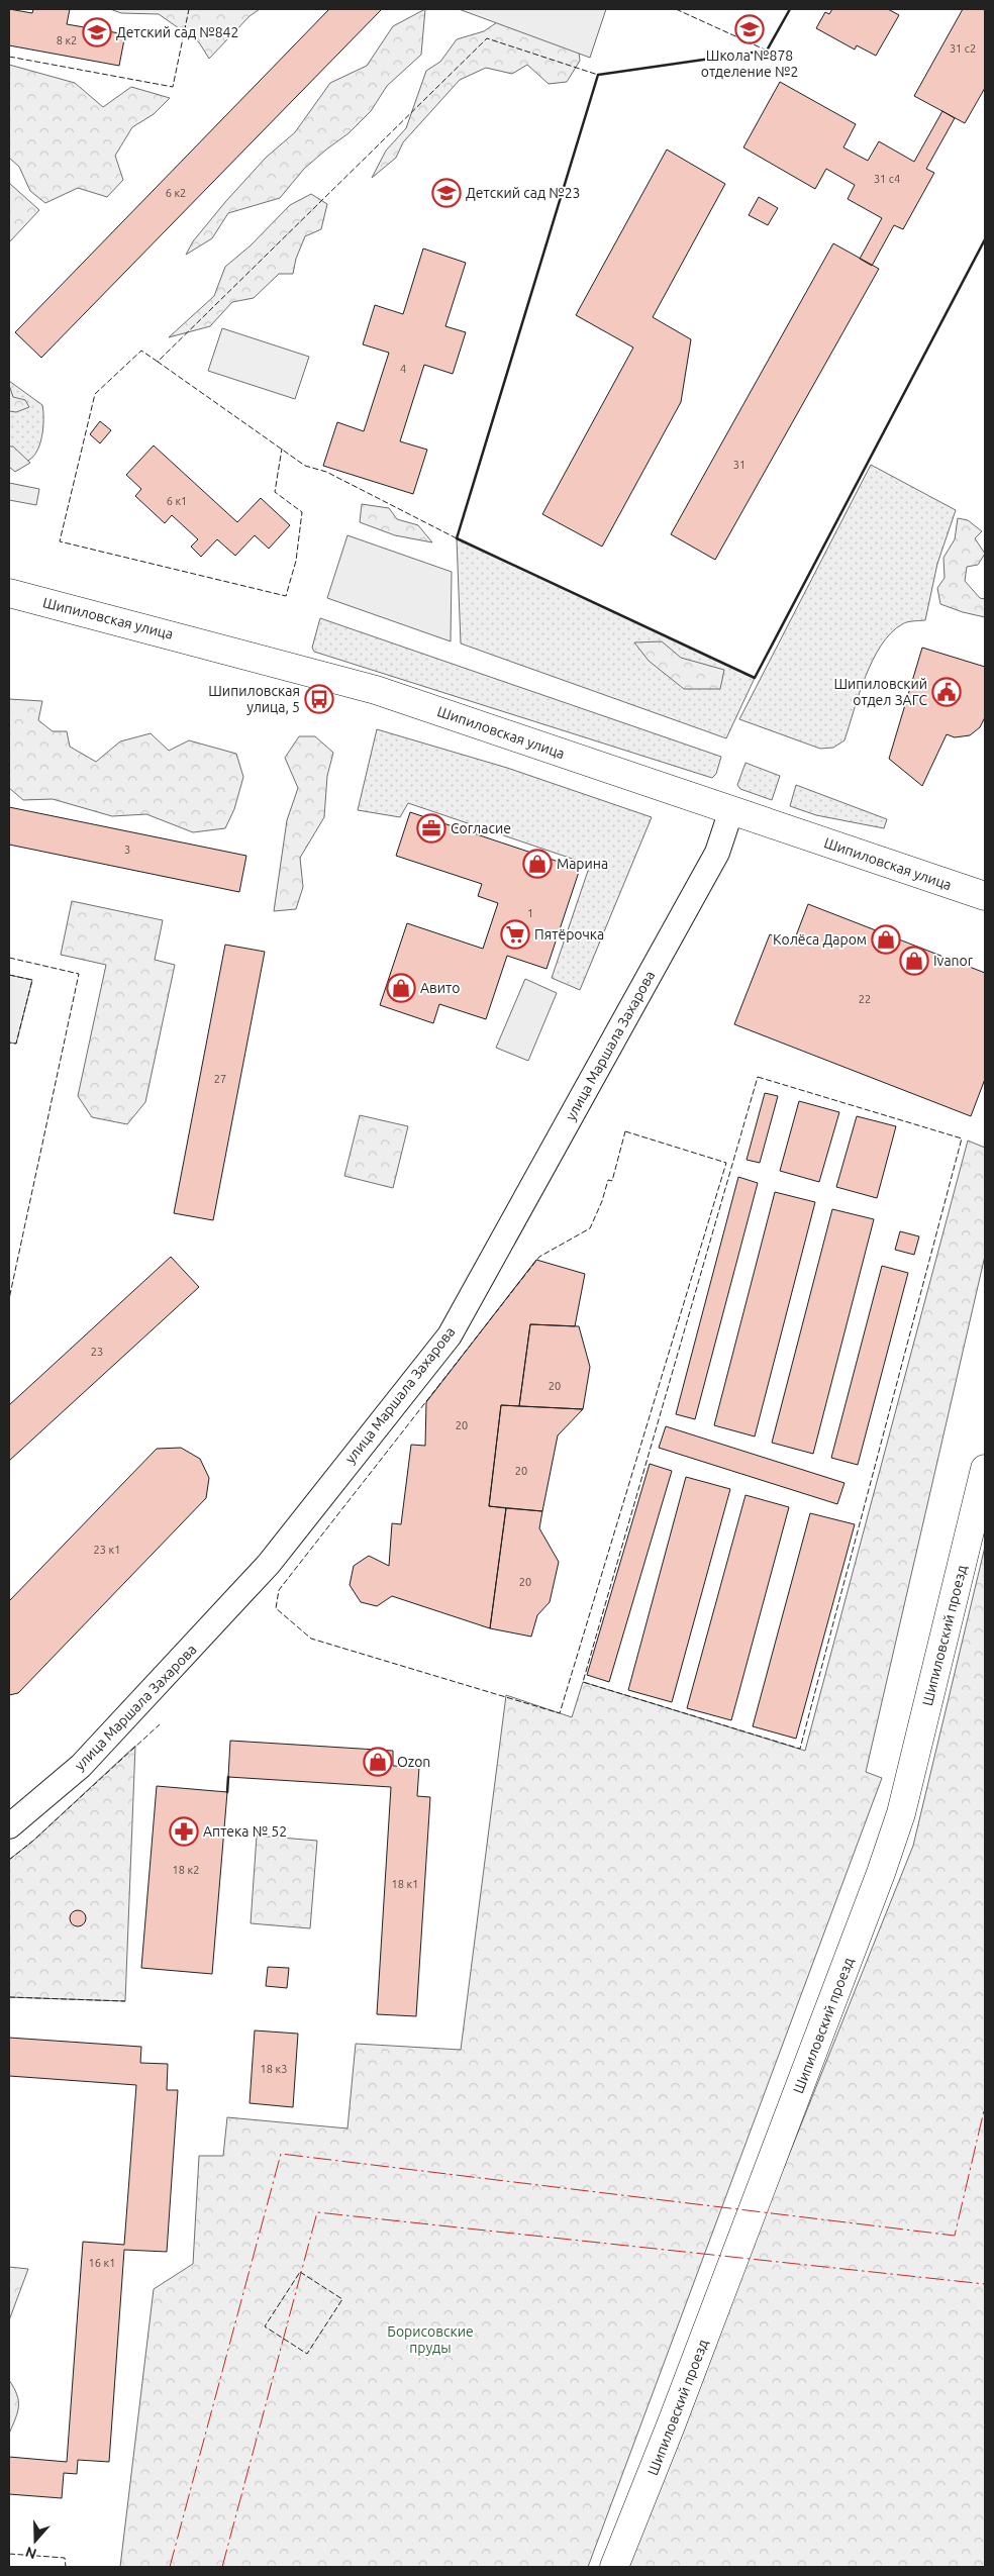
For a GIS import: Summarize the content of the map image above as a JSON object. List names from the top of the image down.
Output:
{
  "streets": {
    "main road": ["Шипиловская улица", "Шипиловский проезд"],
    "street": ["улица Маршала Захарова"]
  },
  "crossings": [
    ["Шипиловская улица", "улица Маршала Захарова"]
  ],
  "parks": ["Борисовские пруды"],
  "places": {
    "school or university": ["Школа №878 отделение №2", "Детский сад №842", "Детский сад №23"],
    "public building": ["Шипиловский отдел ЗАГС"],
    "bus stop": ["Шипиловская улица, 5"],
    "office": ["Согласие"],
    "shop": [
      "Марина",
      "Колёса Даром",
      "Ivanor",
      "Авито",
      "Ozon"
    ],
    "supermarket": ["Пятёрочка"],
    "pharmacy": ["Аптека № 52"]
  },
  "house_numbers": [
    "8 к2",
    "31 с2",
    "31 с4",
    "6 к2",
    "4",
    "31",
    "6 к1",
    "3",
    "1",
    "22",
    "27",
    "23",
    "20",
    "20",
    "20",
    "23 к1",
    "20",
    "18 к2",
    "18 к1",
    "18 к3",
    "16 к1"
  ],
  "north": "bottom"
}
